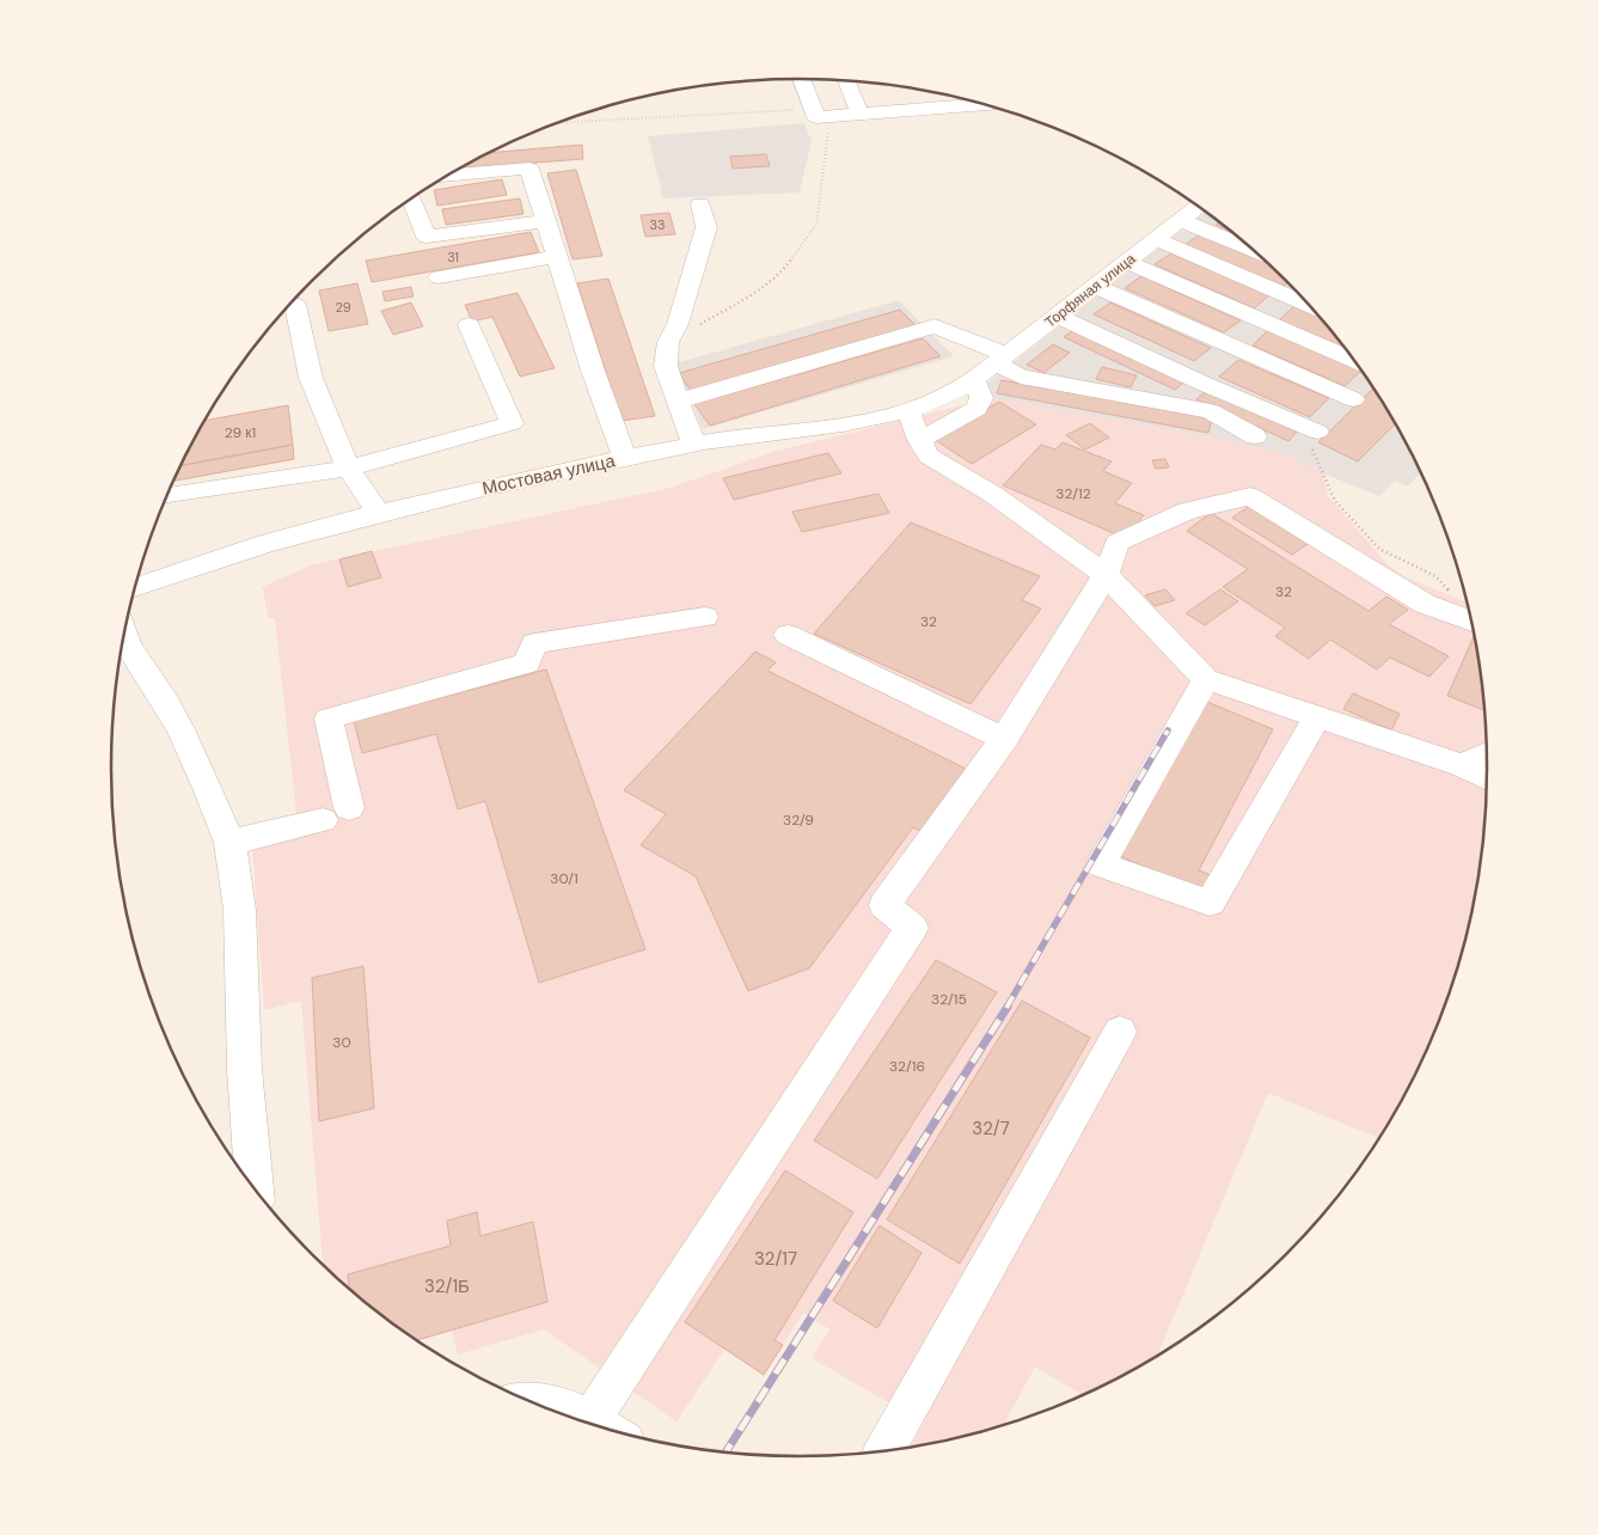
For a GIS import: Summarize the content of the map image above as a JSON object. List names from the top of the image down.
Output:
{
  "streets": {
    "street": ["Торфяная улица", "Мостовая улица"]
  },
  "crossings": [
    ["Торфяная улица", "Мостовая улица"]
  ],
  "house_numbers": [
    "33",
    "31",
    "29",
    "29 к1",
    "32/12",
    "32",
    "32",
    "32/9",
    "30/1",
    "32/15",
    "30",
    "32/16",
    "32/7",
    "32/17",
    "32/1Б"
  ]
}
